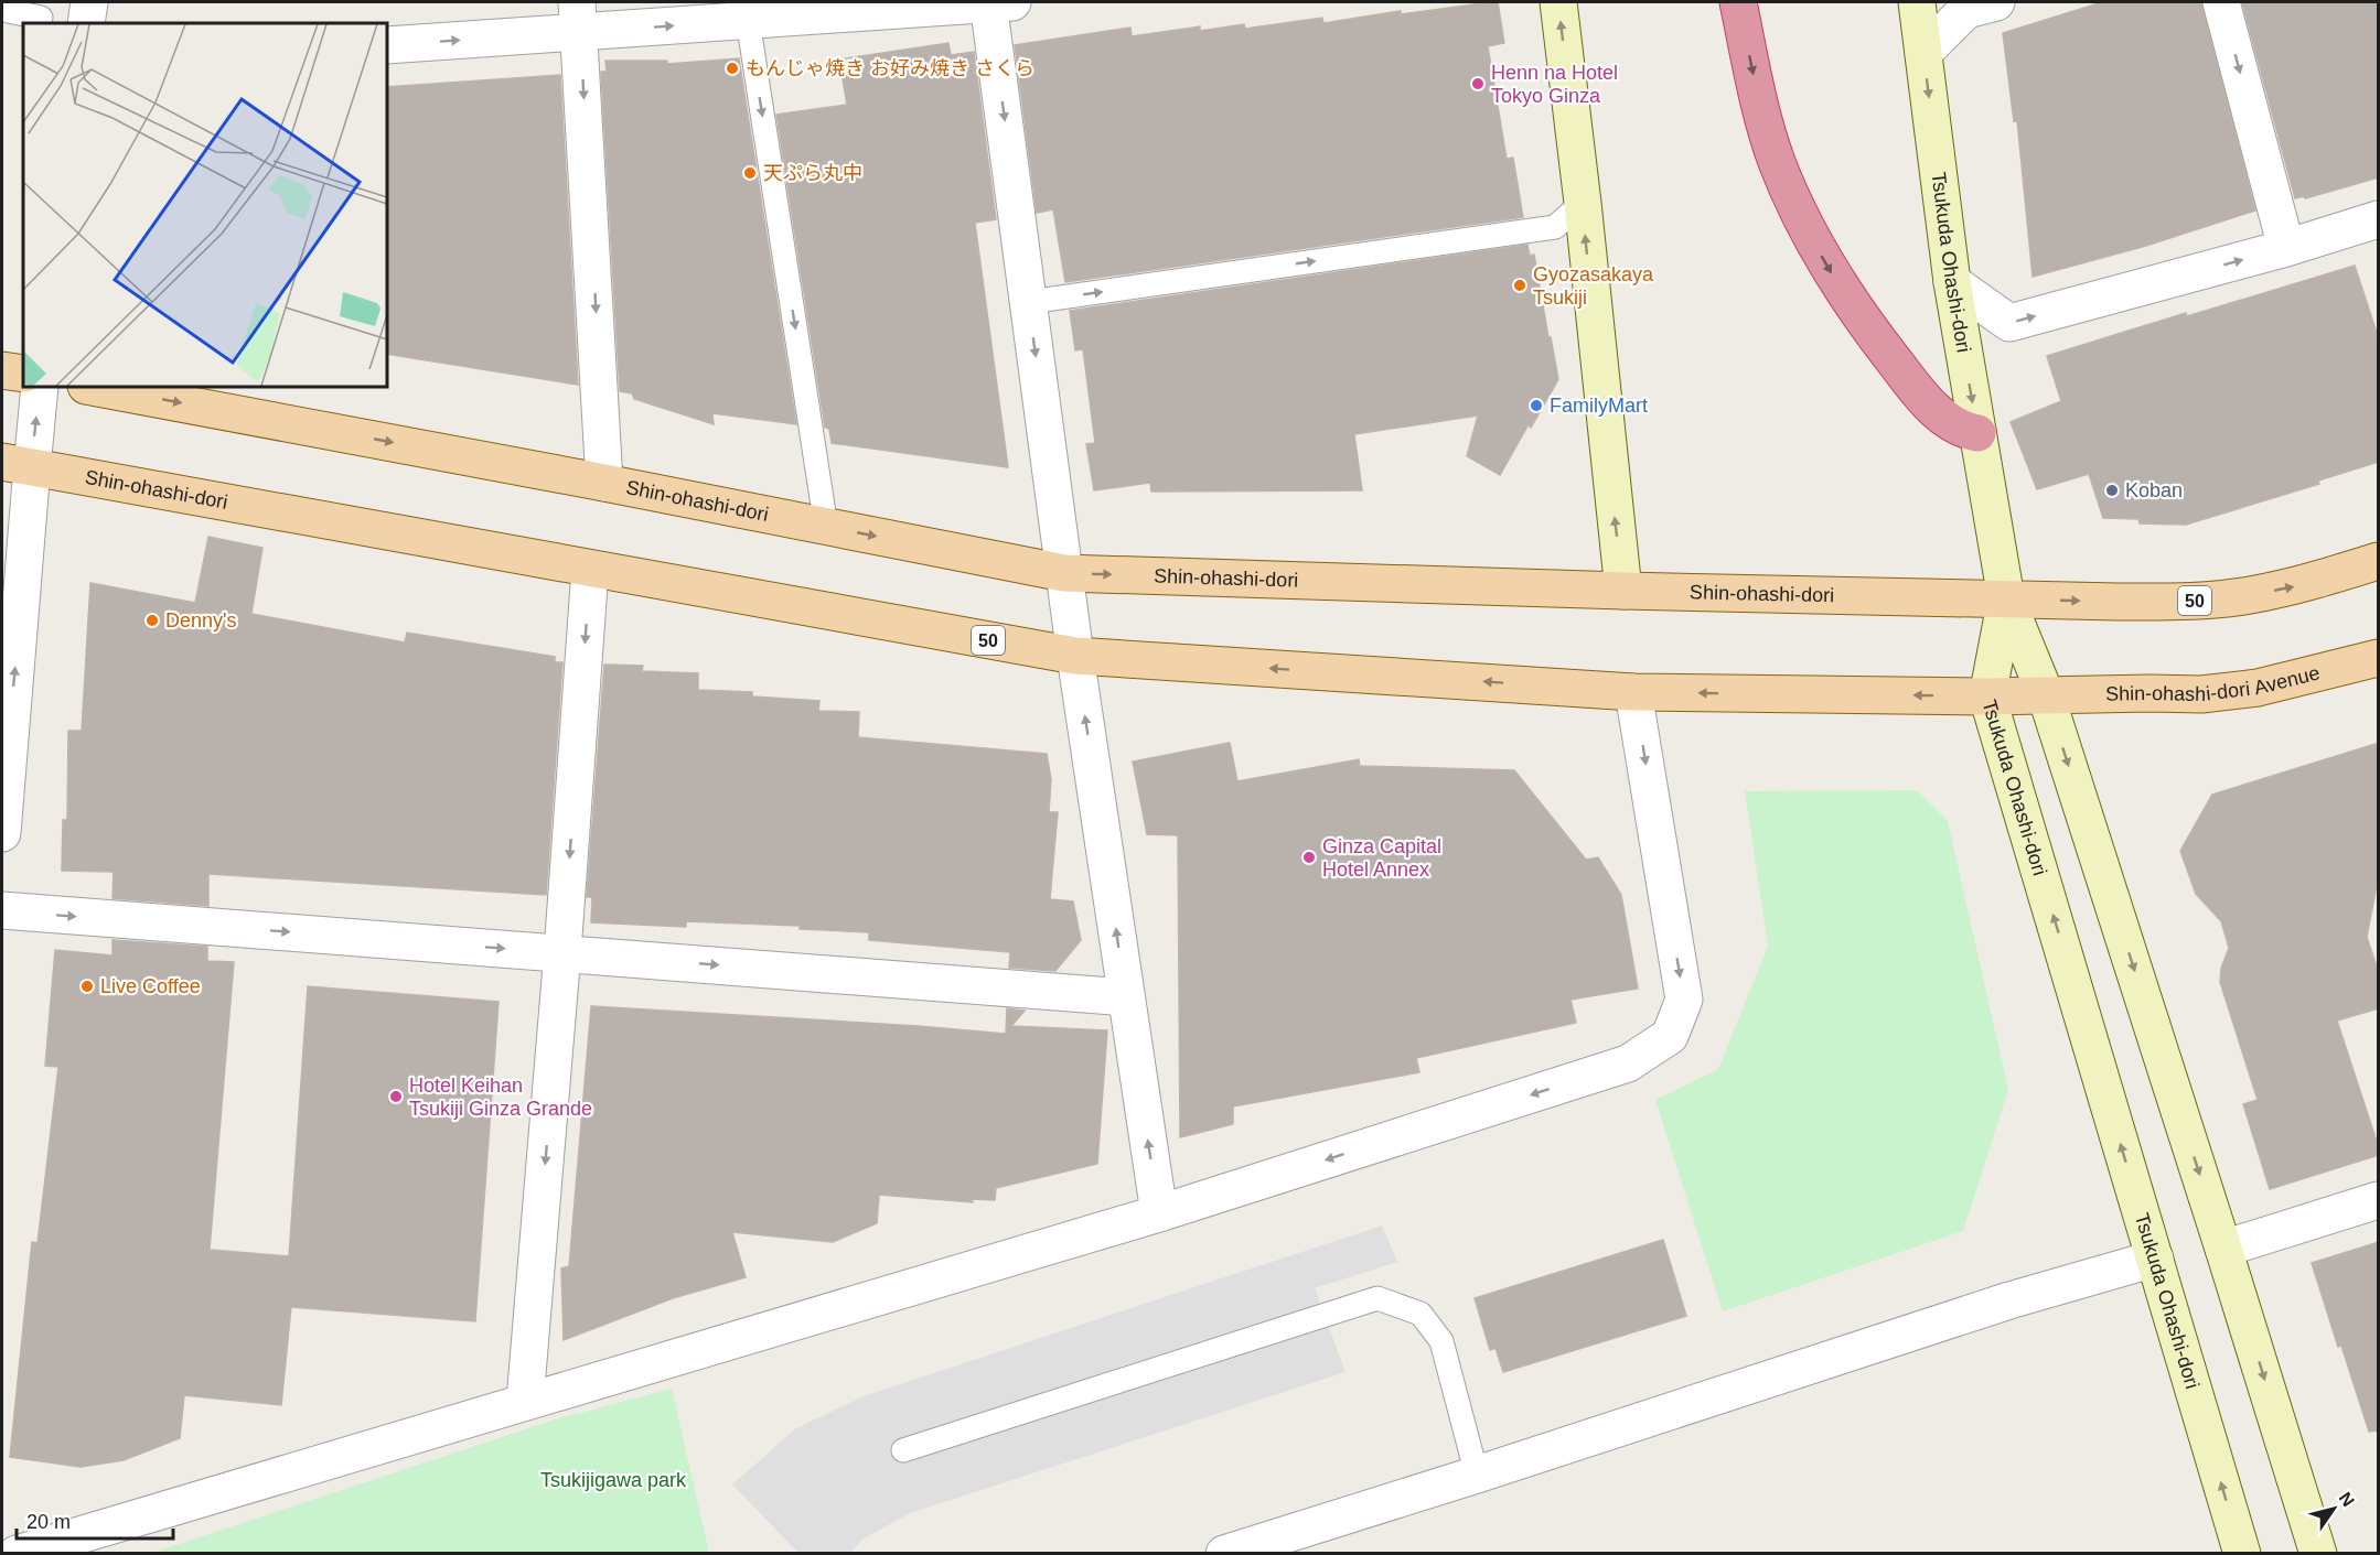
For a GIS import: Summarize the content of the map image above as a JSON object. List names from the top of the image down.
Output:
{
  "streets": {
    "main road": [
      "Tsukuda Ohashi-dori",
      "Shin-ohashi-dori",
      "50",
      "Shin-ohashi-dori Avenue"
    ]
  },
  "crossings": [
    ["Tsukuda Ohashi-dori", "Shin-ohashi-dori"],
    ["Shin-ohashi-dori", "Shin-ohashi-dori Avenue"]
  ],
  "parks": ["Tsukijigawa park"],
  "places": [
    "もんじゃ焼き お好み焼き さくら",
    "Henn na Hotel Tokyo Ginza",
    "天ぷら丸中",
    "Gyozasakaya Tsukiji",
    "FamilyMart",
    "Koban",
    "Denny's",
    "Ginza Capital Hotel Annex",
    "Live Coffee",
    "Hotel Keihan Tsukiji Ginza Grande"
  ],
  "scale_bar": "20 m",
  "north": "top right"
}
